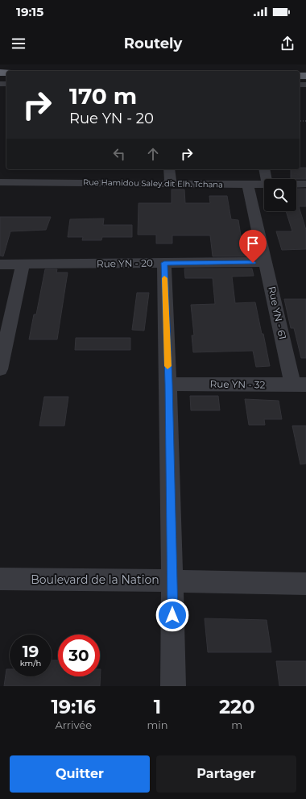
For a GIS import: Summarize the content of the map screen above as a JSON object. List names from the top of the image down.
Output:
{
  "streets": {
    "street": [
      "Rue Hamidou Saley dit Elh. Tchana",
      "Rue YN - 20",
      "Rue YN - 61",
      "Rue YN - 32",
      "Boulevard de la Nation"
    ]
  },
  "crossings": [
    ["Rue Hamidou Saley dit Elh. Tchana", "Rue YN - 61"],
    ["Rue YN - 20", "Rue YN - 61"],
    ["Rue YN - 61", "Rue YN - 32"]
  ],
  "page": {
    "status": "19:15",
    "header": "Routely",
    "turn": ["170 m", "Rue YN - 20"],
    "speed": "19 km/h",
    "limit": "30",
    "eta": [
      "19:16",
      "Arrivée",
      "1",
      "min",
      "220",
      "m"
    ],
    "buttons": ["Quitter", "Partager"]
  }
}
